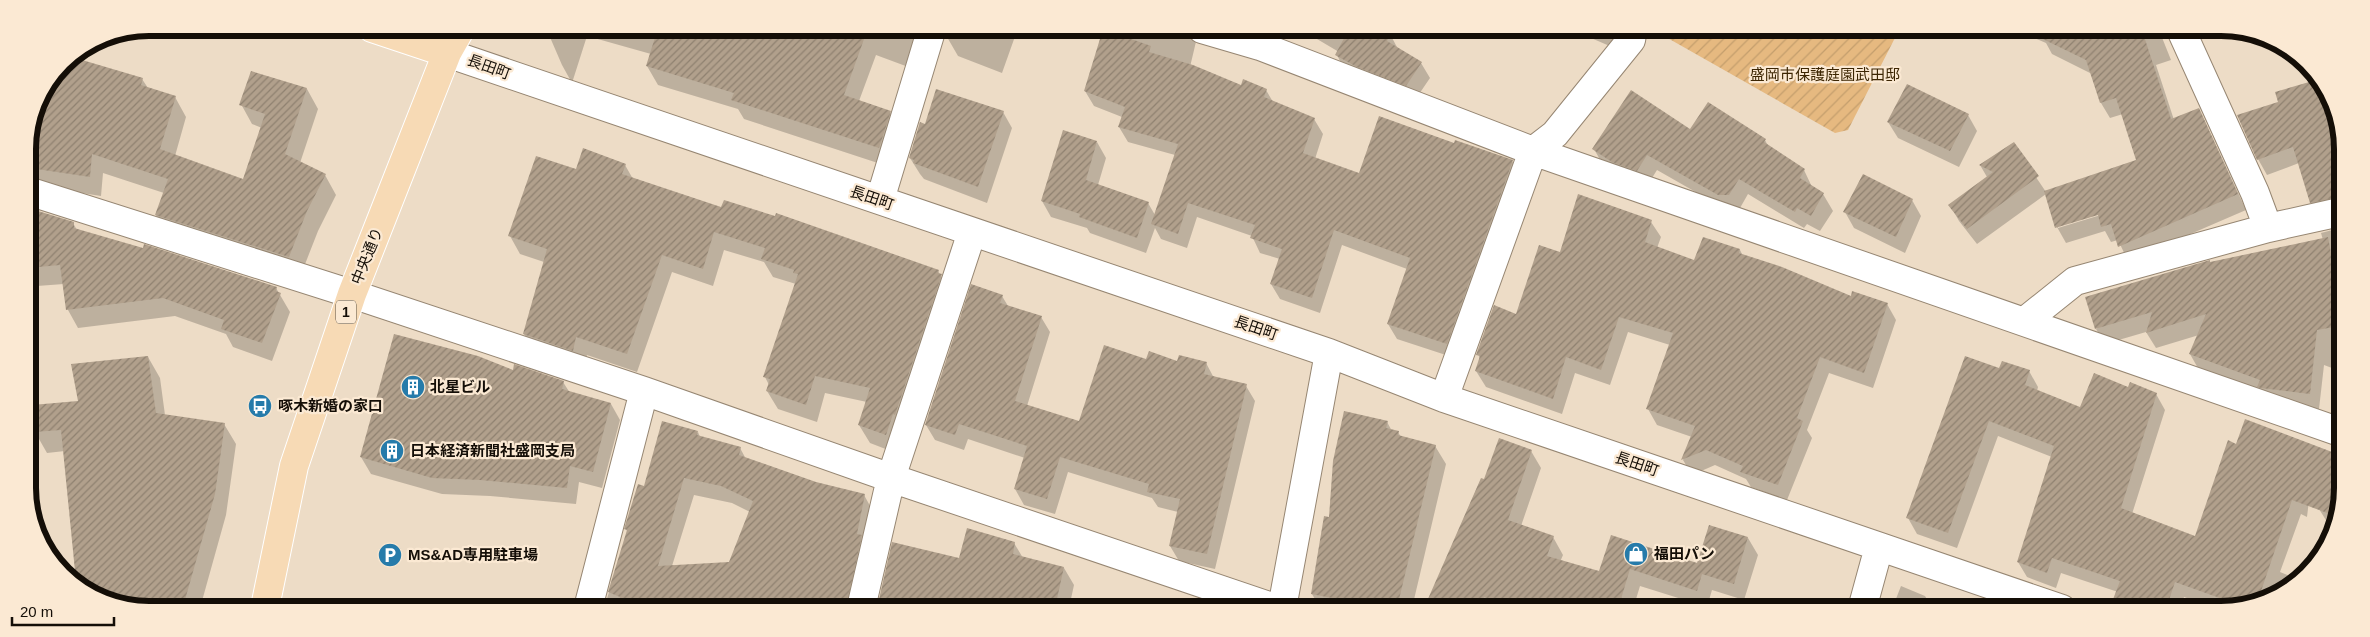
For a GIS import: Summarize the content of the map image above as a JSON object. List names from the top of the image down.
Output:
{
  "streets": {
    "main road": ["中央通り", "1"],
    "street": ["長田町"]
  },
  "crossings": [
    ["長田町", "中央通り"]
  ],
  "parks": ["盛岡市保護庭園武田邸"],
  "places": {
    "building": ["北星ビル", "日本経済新聞社盛岡支局"],
    "bus stop": ["啄木新婚の家口"],
    "shop": ["福田パン"],
    "parking": ["MS&AD専用駐車場"]
  },
  "scale_bar": "20 m"
}
